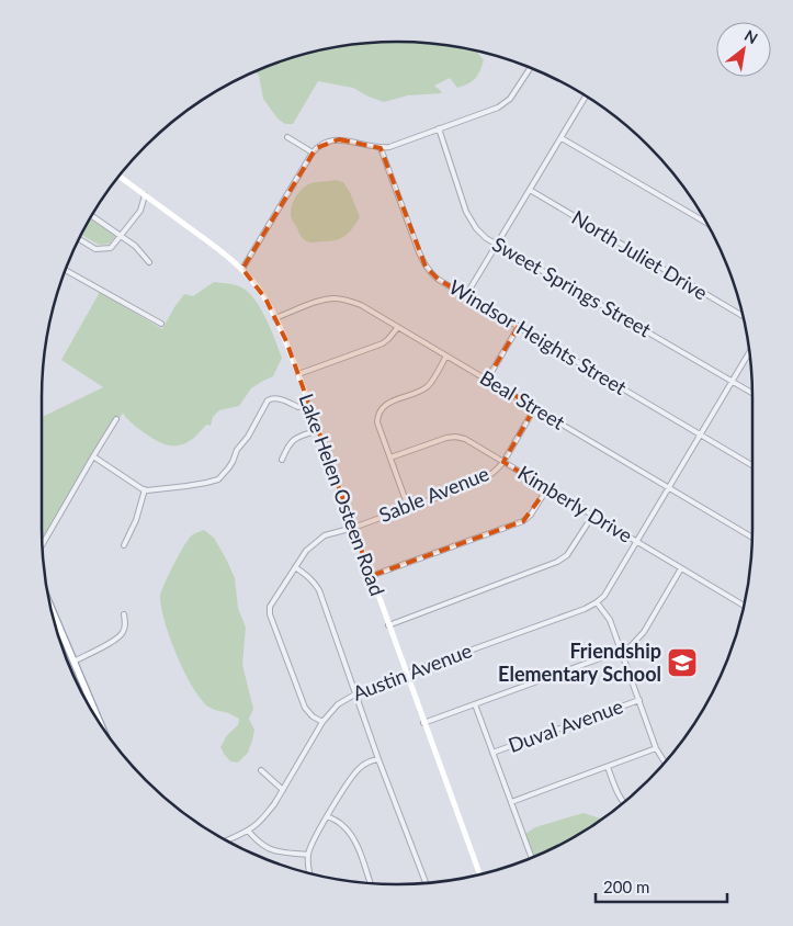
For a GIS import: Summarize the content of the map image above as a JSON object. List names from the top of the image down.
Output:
{
  "streets": {
    "street": [
      "North Juliet Drive",
      "Sweet Springs Street",
      "Windsor Heights Street",
      "Beal Street",
      "Lake Helen Osteen Road",
      "Sable Avenue",
      "Kimberly Drive",
      "Austin Avenue",
      "Duval Avenue"
    ]
  },
  "crossings": [
    ["Sweet Springs Street", "Austin Avenue"],
    ["Windsor Heights Street", "Austin Avenue"],
    ["Beal Street", "Lake Helen Osteen Road"],
    ["Beal Street", "Sable Avenue"],
    ["Beal Street", "Austin Avenue"],
    ["Lake Helen Osteen Road", "Sable Avenue"],
    ["Lake Helen Osteen Road", "Austin Avenue"],
    ["Sable Avenue", "Kimberly Drive"],
    ["Sable Avenue", "Austin Avenue"],
    ["Kimberly Drive", "Austin Avenue"]
  ],
  "places": {
    "school or university": ["Friendship Elementary School"]
  },
  "scale_bar": "200 m",
  "north": "top right"
}
